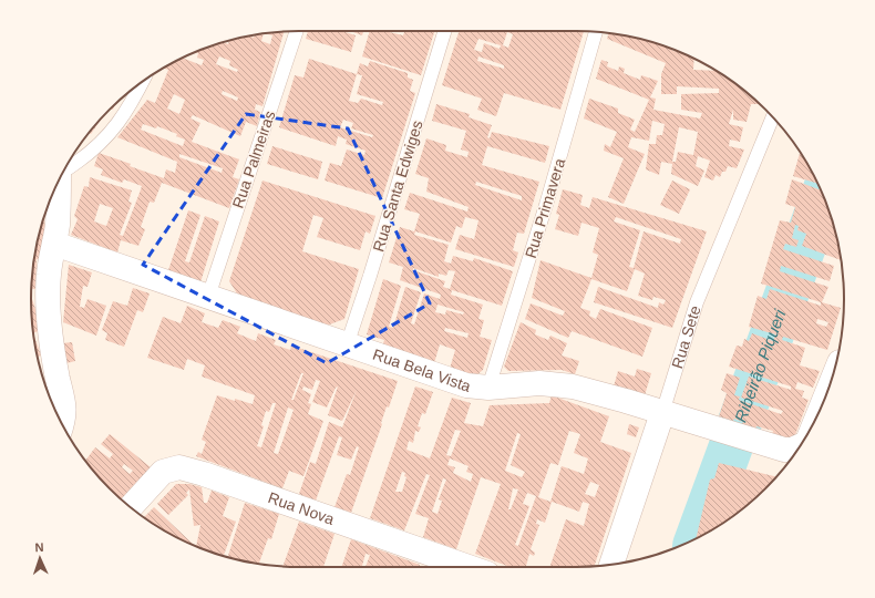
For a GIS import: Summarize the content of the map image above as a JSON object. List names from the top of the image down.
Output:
{
  "streets": {
    "street": ["Rua Sete", "Rua Bela Vista", "Rua Nova"],
    "lane": ["Rua Palmeiras", "Rua Santa Edwiges", "Rua Primavera"]
  },
  "crossings": [
    ["Rua Palmeiras", "Rua Bela Vista"],
    ["Rua Santa Edwiges", "Rua Bela Vista"],
    ["Rua Primavera", "Rua Bela Vista"],
    ["Rua Sete", "Rua Bela Vista"]
  ],
  "water": ["Ribeirão Piqueri"],
  "north": "top"
}
